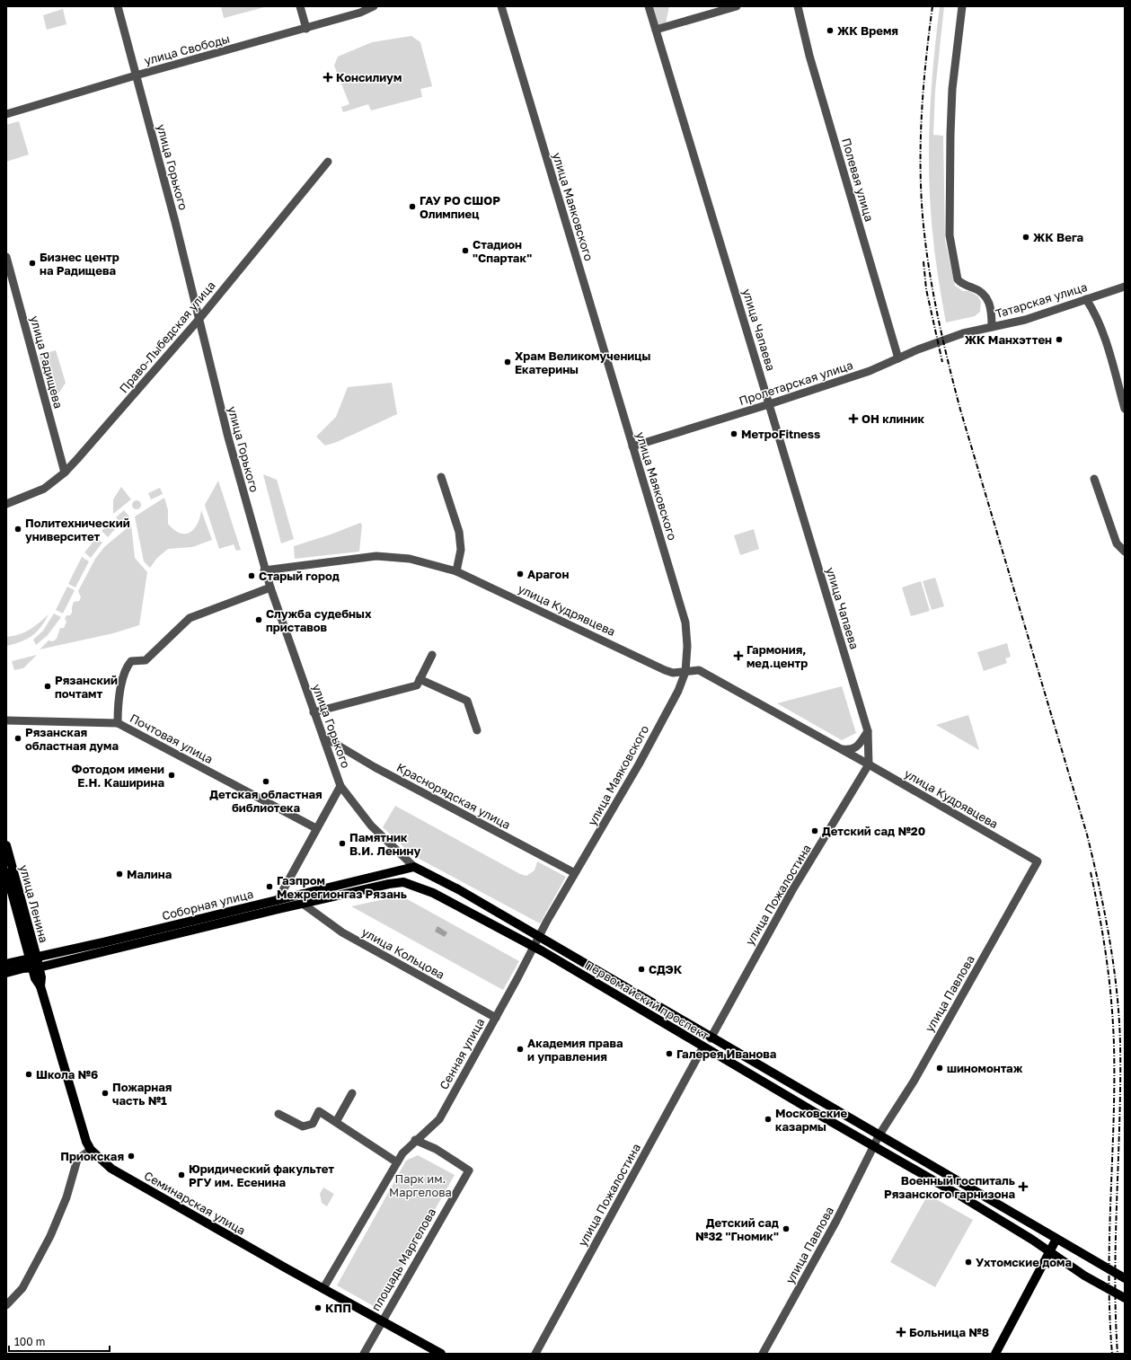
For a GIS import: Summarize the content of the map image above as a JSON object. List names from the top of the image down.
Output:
{
  "streets": {
    "main road": [
      "улица Ленина",
      "Соборная улица",
      "Первомайский проспект",
      "Семинарская улица"
    ],
    "street": [
      "улица Свободы",
      "улица Горького",
      "Полевая улица",
      "улица Маяковского",
      "Татарская улица",
      "улица Чапаева",
      "Право-Лыбедская улица",
      "улица Радищева",
      "Пролетарская улица",
      "улица Кудрявцева",
      "Почтовая улица",
      "Краснорядская улица",
      "улица Пожалостина",
      "улица Кольцова",
      "улица Павлова",
      "Сенная улица",
      "площадь Маргелова"
    ]
  },
  "crossings": [
    ["улица Свободы", "улица Горького"],
    ["улица Горького", "Право-Лыбедская улица"],
    ["улица Горького", "улица Кудрявцева"],
    ["улица Горького", "Краснорядская улица"],
    ["улица Горького", "Соборная улица"],
    ["улица Горького", "Первомайский проспект"],
    ["Полевая улица", "Пролетарская улица"],
    ["улица Маяковского", "Пролетарская улица"],
    ["улица Маяковского", "улица Кудрявцева"],
    ["улица Маяковского", "Краснорядская улица"],
    ["улица Маяковского", "Первомайский проспект"],
    ["улица Маяковского", "Сенная улица"],
    ["Татарская улица", "Пролетарская улица"],
    ["улица Чапаева", "Пролетарская улица"],
    ["улица Чапаева", "улица Кудрявцева"],
    ["улица Чапаева", "улица Пожалостина"],
    ["Право-Лыбедская улица", "улица Радищева"],
    ["улица Кудрявцева", "улица Пожалостина"],
    ["улица Кудрявцева", "улица Павлова"],
    ["улица Пожалостина", "Первомайский проспект"],
    ["улица Ленина", "Соборная улица"],
    ["улица Ленина", "Семинарская улица"],
    ["Соборная улица", "улица Кольцова"],
    ["Соборная улица", "Первомайский проспект"],
    ["Соборная улица", "Семинарская улица"],
    ["улица Кольцова", "Сенная улица"],
    ["улица Павлова", "Первомайский проспект"],
    ["Первомайский проспект", "Сенная улица"],
    ["Сенная улица", "Семинарская улица"],
    ["Сенная улица", "площадь Маргелова"],
    ["Семинарская улица", "площадь Маргелова"]
  ],
  "parks": ["Парк им. Маргелова"],
  "places": {
    "other": [
      "ЖК Время",
      "ГАУ РО СШОР Олимпиец",
      "ЖК Вега",
      "Стадион \"Спартак\"",
      "Бизнес центр на Радищева",
      "ЖК Манхэттен",
      "Храм Великомученицы Екатерины",
      "МетроFitness",
      "Политехнический университет",
      "Арагон",
      "Старый город",
      "Служба судебных приставов",
      "Рязанский почтамт",
      "Рязанская областная дума",
      "Фотодом имени Е.Н. Каширина",
      "Детская областная библиотека",
      "Детский сад №20",
      "Памятник В.И. Ленину",
      "Малина",
      "Газпром Межрегионгаз Рязань",
      "СДЭК",
      "Академия права и управления",
      "Галерея Иванова",
      "шиномонтаж",
      "Школа №6",
      "Пожарная часть №1",
      "Московские казармы",
      "Приокская",
      "Юридический факультет РГУ им. Есенина",
      "Детский сад №32 \"Гномик\"",
      "Ухтомские дома",
      "КПП"
    ],
    "health": [
      "Консилиум",
      "ОН клиник",
      "Гармония, мед.центр",
      "Военный госпиталь Рязанского гарнизона",
      "Больница №8"
    ]
  },
  "scale_bar": "100 m"
}
